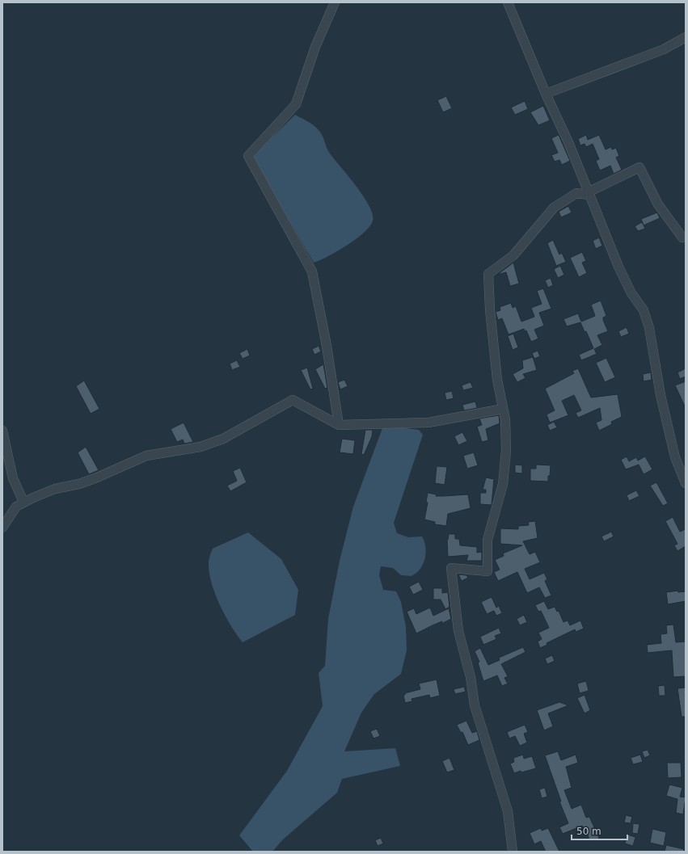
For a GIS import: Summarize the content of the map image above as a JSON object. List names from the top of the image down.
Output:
{
  "scale_bar": "50 m"
}
